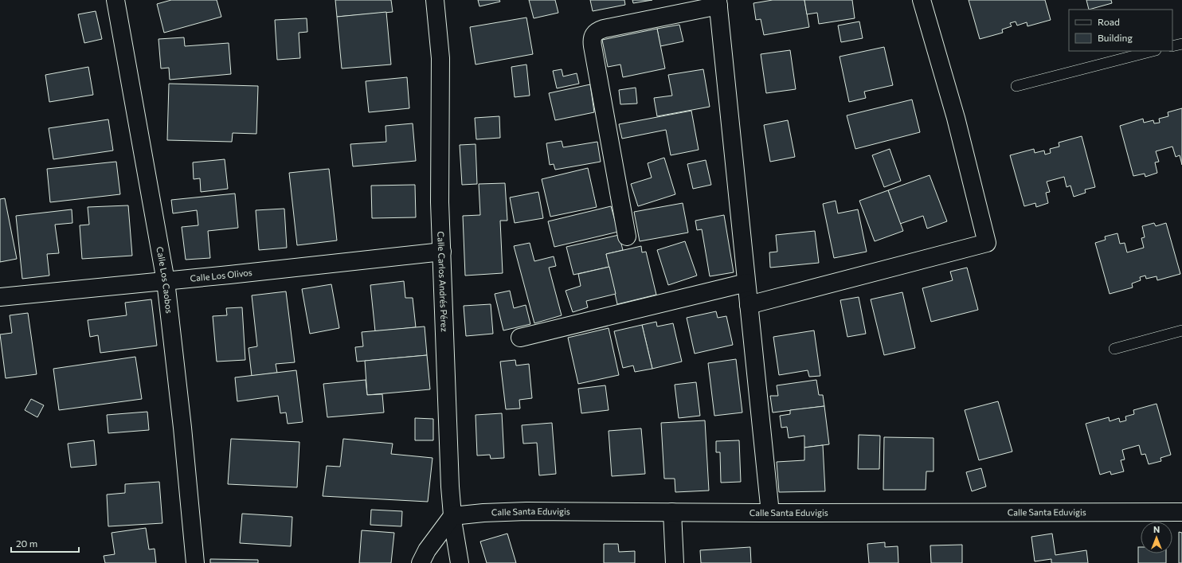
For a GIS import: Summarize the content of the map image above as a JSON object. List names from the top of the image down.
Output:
{
  "streets": {
    "street": [
      "Calle Los Olivos",
      "Calle Los Caobos",
      "Calle Carlos Andrés Pérez",
      "Calle Santa Eduvigis"
    ]
  },
  "crossings": [
    ["Calle Los Olivos", "Calle Los Caobos"],
    ["Calle Los Olivos", "Calle Carlos Andrés Pérez"],
    ["Calle Carlos Andrés Pérez", "Calle Santa Eduvigis"]
  ],
  "legend": ["Road", "Building"],
  "scale_bar": "20 m",
  "north": "top"
}
